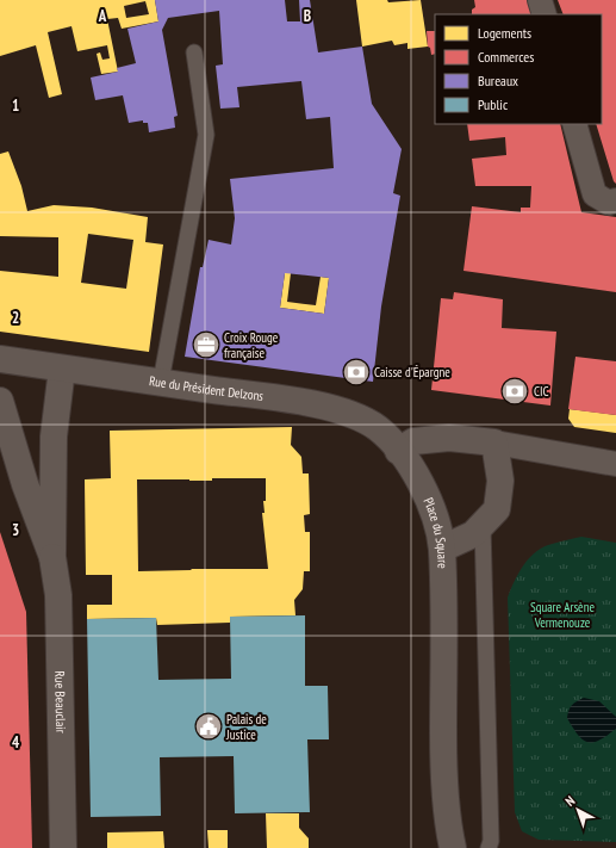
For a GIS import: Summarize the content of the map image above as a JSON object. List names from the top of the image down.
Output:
{
  "streets": {
    "street": ["Rue du Président Delzons", "Place du Square", "Rue Beauclair"]
  },
  "crossings": [
    ["Rue du Président Delzons", "Place du Square"],
    ["Rue du Président Delzons", "Rue Beauclair"]
  ],
  "parks": ["Square Arsène Vermenouze"],
  "places": {
    "office": ["Croix Rouge française"],
    "bank": ["Caisse d'Épargne", "CIC"],
    "public building": ["Palais de Justice"]
  },
  "legend": [
    "Logements",
    "Commerces",
    "Bureaux",
    "Public"
  ],
  "north": "top left",
  "grid": {
    "columns": ["A", "B"],
    "rows": [
      "1",
      "2",
      "3",
      "4"
    ]
  }
}
